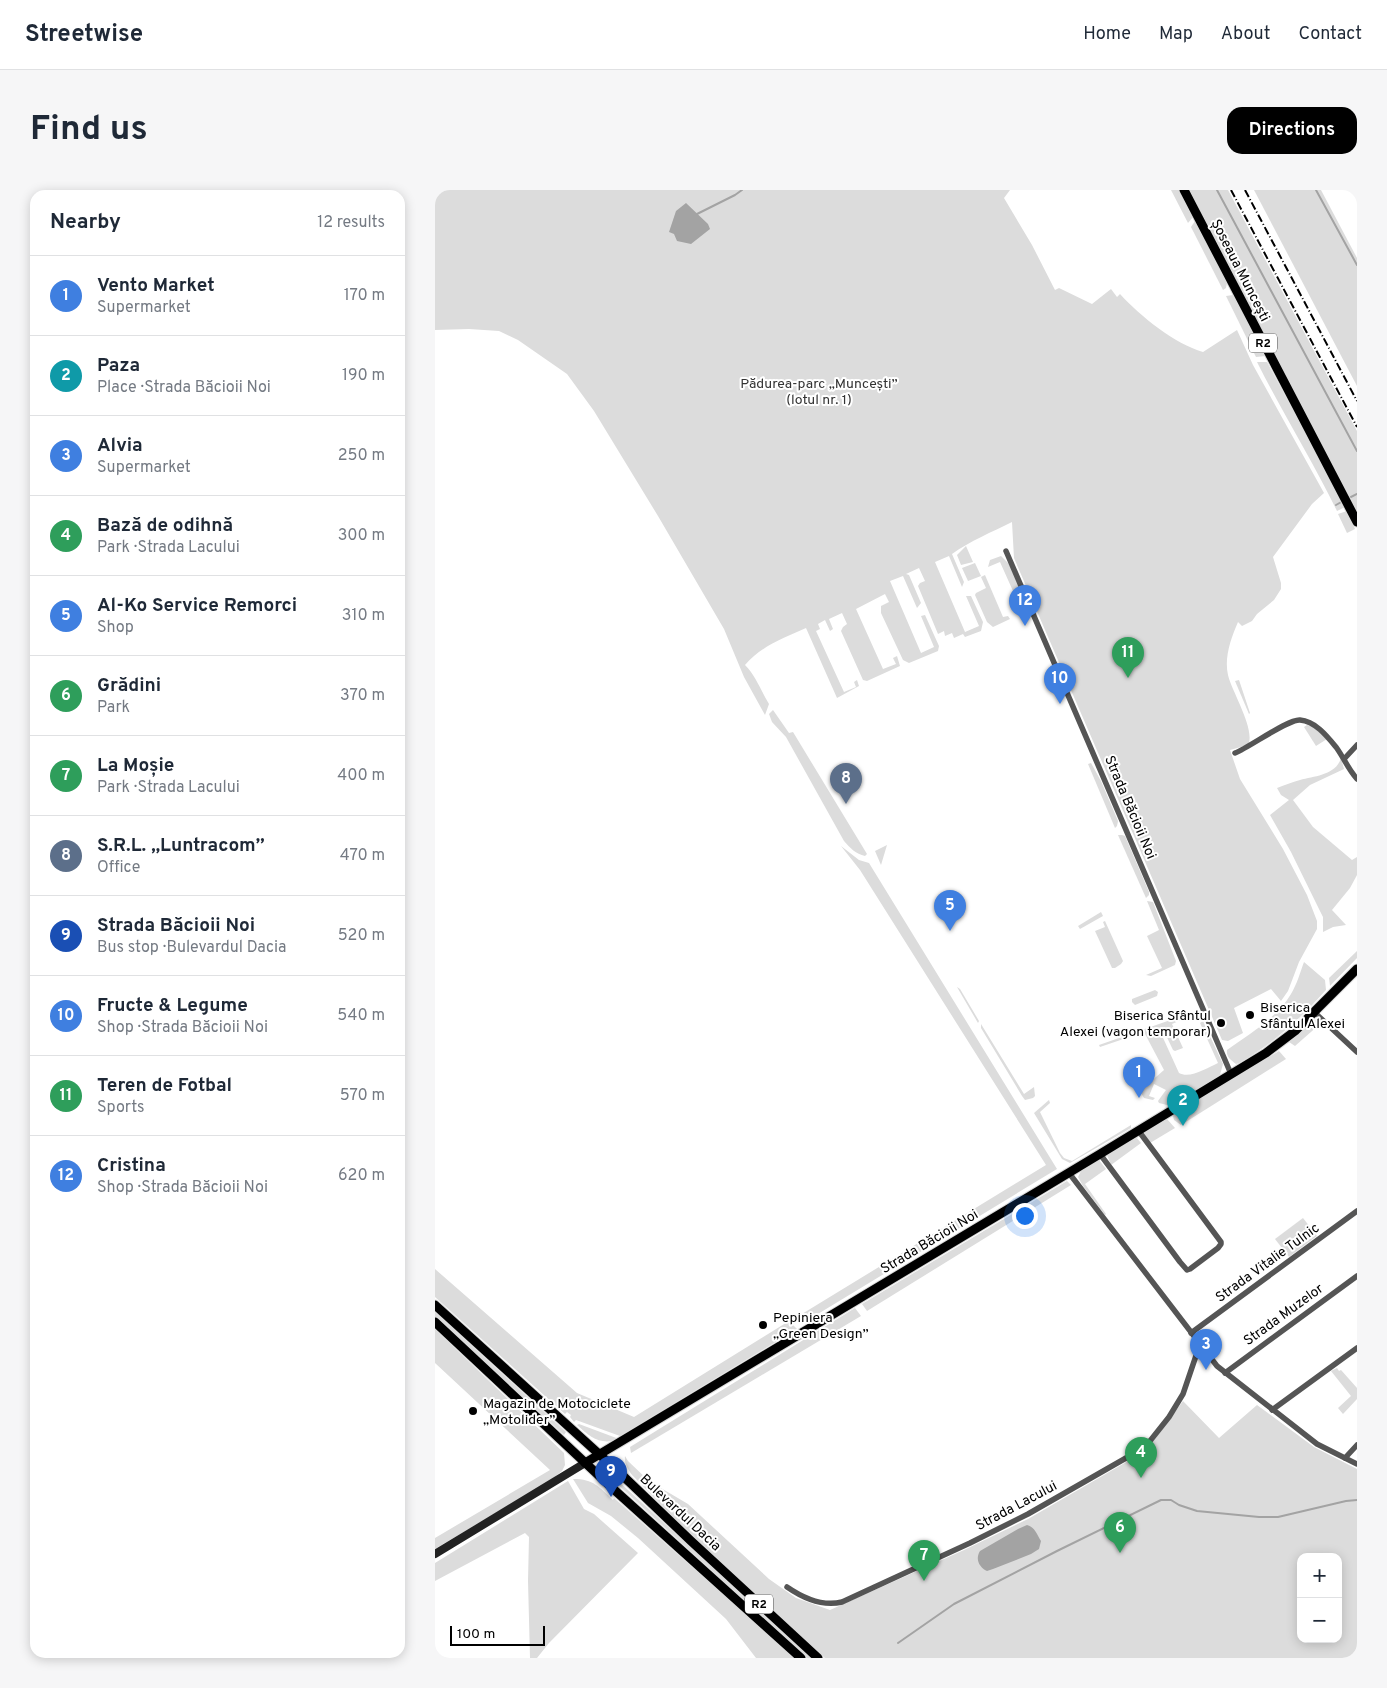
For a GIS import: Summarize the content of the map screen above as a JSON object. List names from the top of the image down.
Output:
{
  "streets": {
    "main road": [
      "Șoseaua Muncești",
      "R2",
      "Strada Băcioii Noi",
      "Bulevardul Dacia"
    ],
    "street": ["Strada Vitalie Tulnic", "Strada Muzelor", "Strada Lacului"]
  },
  "crossings": [
    ["Strada Băcioii Noi", "Bulevardul Dacia"]
  ],
  "parks": ["Pădurea-parc „Muncești” (lotul nr. 1)"],
  "places": [
    "Biserica Sfântul Alexei",
    "Biserica Sfântul Alexei (vagon temporar)",
    "Pepiniera „Green Design”",
    "Magazin de Motociclete „Motolider”"
  ],
  "scale_bar": "100 m",
  "page": {
    "header": "Streetwise",
    "nav": [
      "Home",
      "Map",
      "About",
      "Contact"
    ],
    "buttons": "Directions",
    "title": "Find us",
    "heading": ["Nearby", "12 results"],
    "list": [
      {
        "mark": "1",
        "name": "Vento Market",
        "note": "Supermarket",
        "value": "170 m"
      },
      {
        "mark": "2",
        "name": "Paza",
        "note": "Place · Strada Băcioii Noi",
        "value": "190 m"
      },
      {
        "mark": "3",
        "name": "Alvia",
        "note": "Supermarket",
        "value": "250 m"
      },
      {
        "mark": "4",
        "name": "Bază de odihnă",
        "note": "Park · Strada Lacului",
        "value": "300 m"
      },
      {
        "mark": "5",
        "name": "Al-Ko Service Remorci",
        "note": "Shop",
        "value": "310 m"
      },
      {
        "mark": "6",
        "name": "Grădini",
        "note": "Park",
        "value": "370 m"
      },
      {
        "mark": "7",
        "name": "La Moșie",
        "note": "Park · Strada Lacului",
        "value": "400 m"
      },
      {
        "mark": "8",
        "name": "S.R.L. „Luntracom”",
        "note": "Office",
        "value": "470 m"
      },
      {
        "mark": "9",
        "name": "Strada Băcioii Noi",
        "note": "Bus stop · Bulevardul Dacia",
        "value": "520 m"
      },
      {
        "mark": "10",
        "name": "Fructe & Legume",
        "note": "Shop · Strada Băcioii Noi",
        "value": "540 m"
      },
      {
        "mark": "11",
        "name": "Teren de Fotbal",
        "note": "Sports",
        "value": "570 m"
      },
      {
        "mark": "12",
        "name": "Cristina",
        "note": "Shop · Strada Băcioii Noi",
        "value": "620 m"
      }
    ],
    "pins": [
      "12",
      "11",
      "10",
      "8",
      "5",
      "1",
      "2",
      "3",
      "4",
      "9",
      "6",
      "7"
    ],
    "map_buttons": ["+", "−"],
    "scale": "100 m"
  }
}
